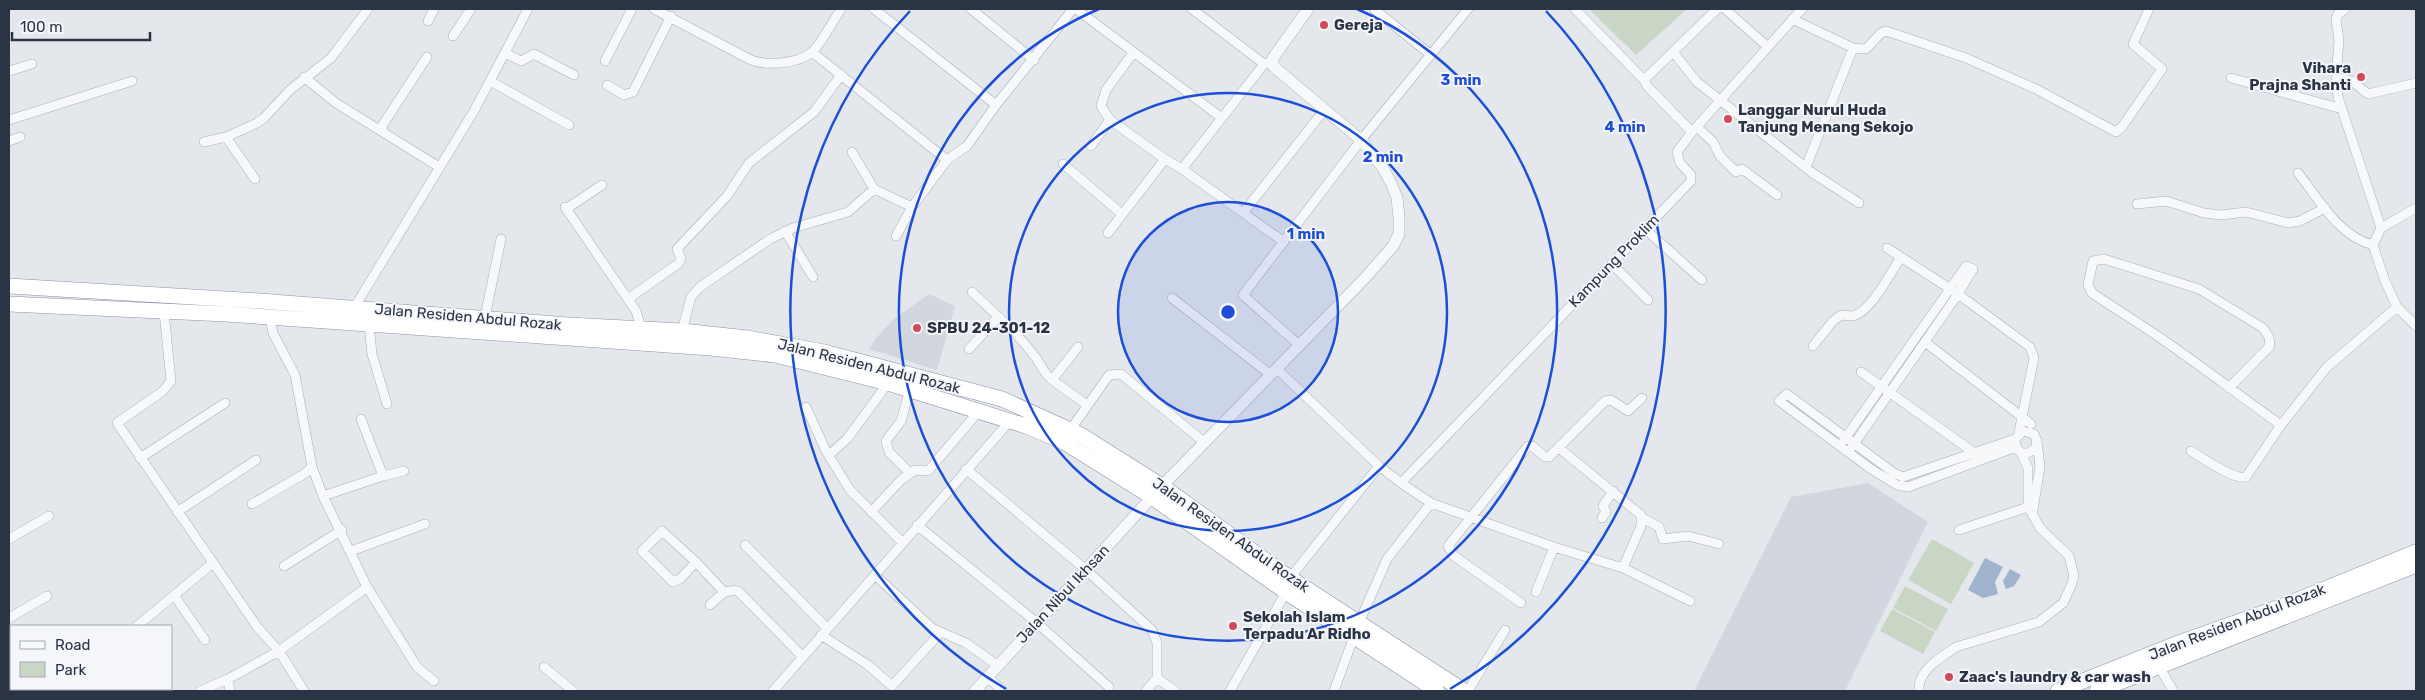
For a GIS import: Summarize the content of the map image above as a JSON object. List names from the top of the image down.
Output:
{
  "streets": {
    "highway": ["Jalan Residen Abdul Rozak"],
    "street": ["Kampung Proklim", "Jalan Nibul Ikhsan"]
  },
  "crossings": [
    ["Jalan Residen Abdul Rozak", "Jalan Nibul Ikhsan"]
  ],
  "places": [
    "Gereja",
    "Vihara Prajna Shanti",
    "Langgar Nurul Huda Tanjung Menang Sekojo",
    "SPBU 24-301-12",
    "Sekolah Islam Terpadu Ar Ridho",
    "Zaac's laundry & car wash"
  ],
  "legend": ["Road", "Park"],
  "scale_bar": "100 m",
  "rings": [
    "3 min",
    "4 min",
    "2 min",
    "1 min"
  ]
}
